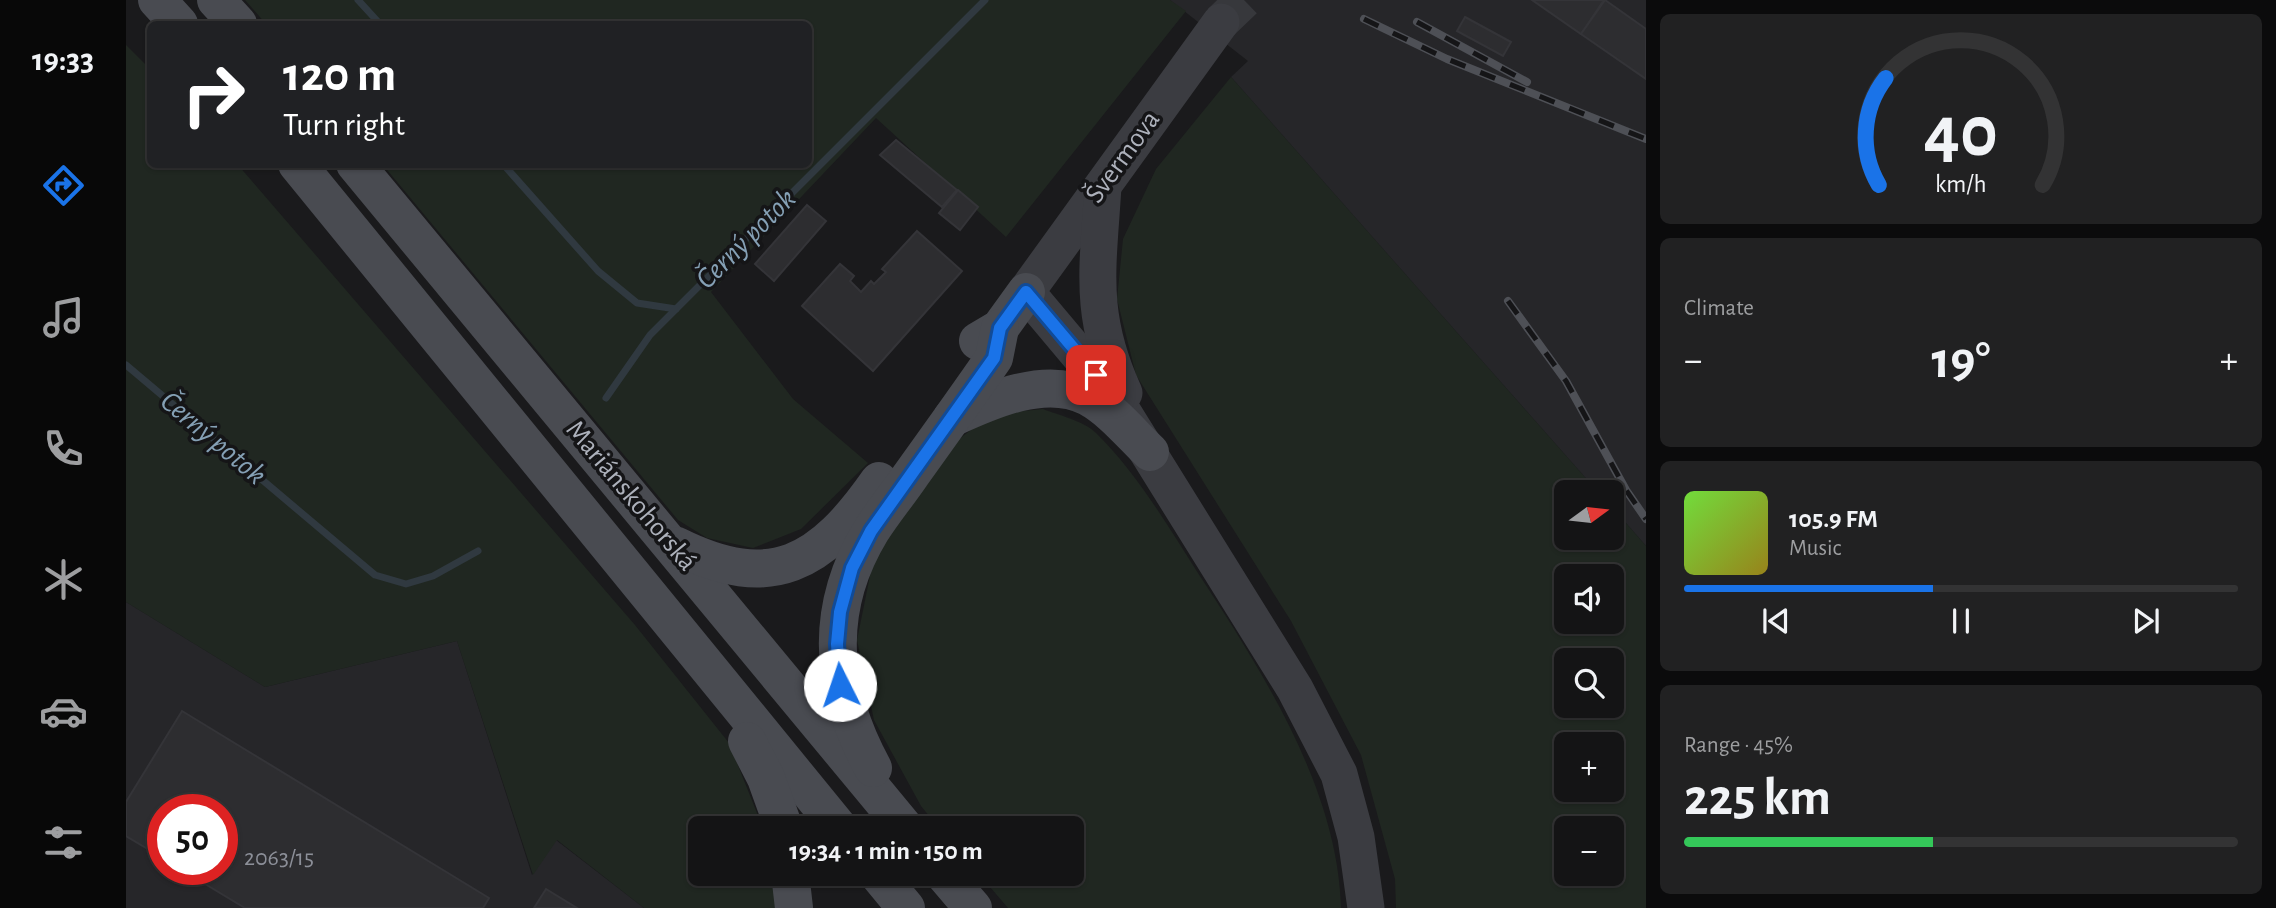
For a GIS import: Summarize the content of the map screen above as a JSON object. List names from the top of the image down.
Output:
{
  "streets": {
    "main road": ["Mariánskohorská"],
    "street": ["Švermova"]
  },
  "water": ["Černý potok"],
  "house_numbers": ["2063/15"],
  "north": "right",
  "page": {
    "tabs": "19:33",
    "turn": ["120 m", "Turn right"],
    "tile": [
      "Climate",
      ["Range · 45%", "225 km"]
    ],
    "heat": ["−", "19°", "+"],
    "map_buttons": ["+", "−"],
    "song": ["105.9 FM", "Music"],
    "limit": "50",
    "trip": "19:34 · 1 min · 150 m",
    "gauge": ["40", "km/h"]
  }
}
